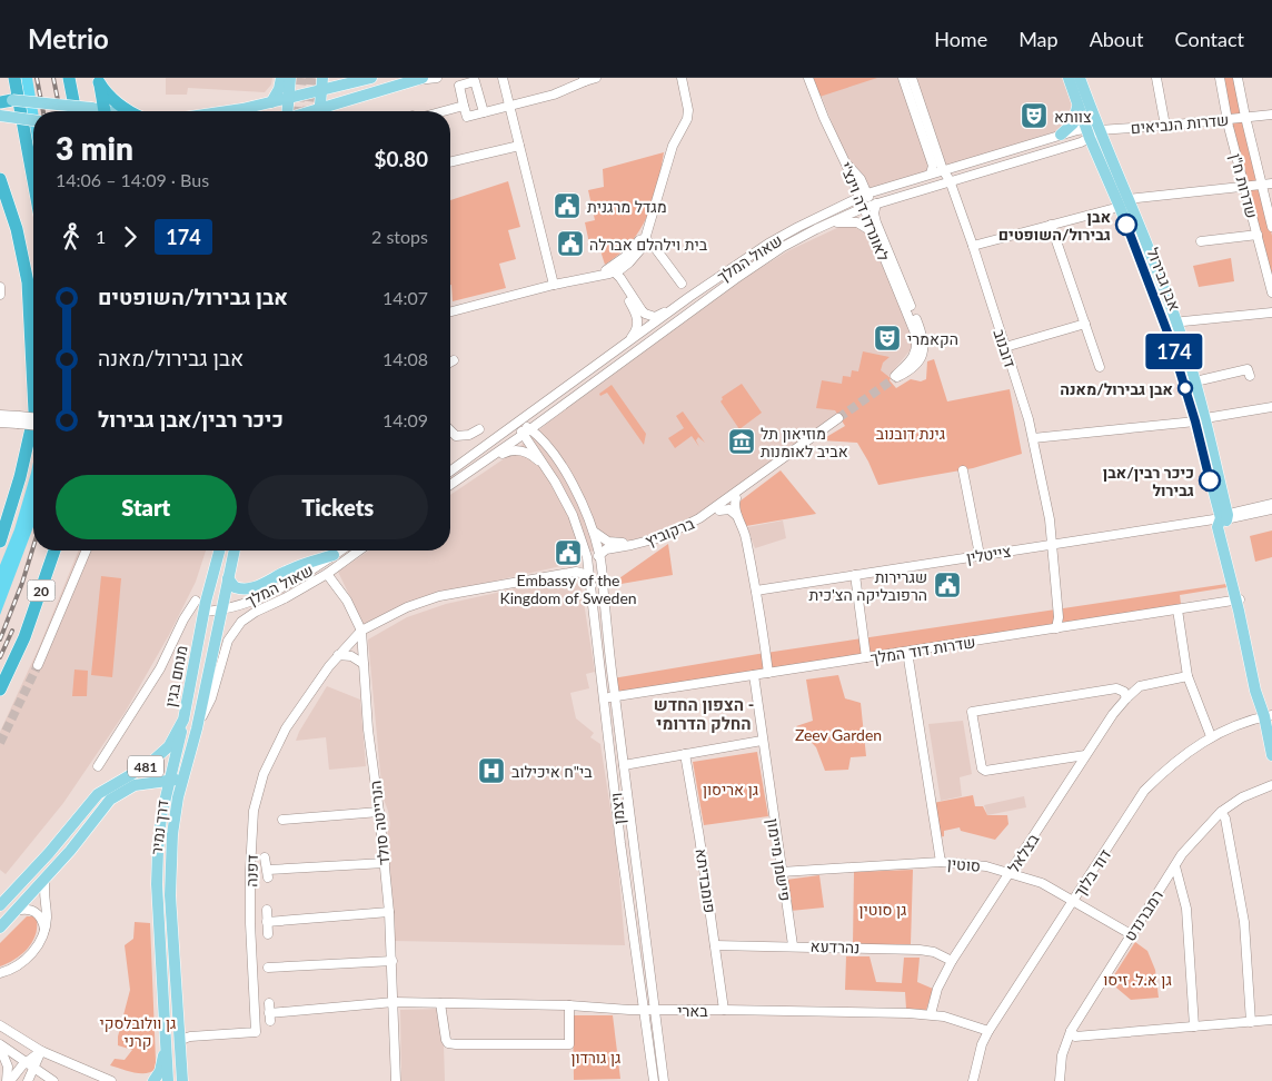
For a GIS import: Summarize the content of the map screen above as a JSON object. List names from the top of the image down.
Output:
{
  "streets": {
    "highway": ["20"],
    "main road": [
      "אבן גבירול",
      "מנחם בגין",
      "481",
      "דרך נמיר"
    ],
    "street": [
      "שדרות הנביאים",
      "שדרות ח\"ן",
      "לאונרדו דה וינצ'י",
      "שאול המלך",
      "דובנוב",
      "ברקוביץ",
      "צייטלין",
      "שדרות דוד המלך",
      "ויצמן",
      "הנרייטה סולד",
      "בצלאל",
      "פישמן מיימון",
      "סוטין",
      "דפנה",
      "דוד בלוך",
      "פומבדיתא",
      "רמברנדט",
      "נהרדעא",
      "בארי"
    ]
  },
  "crossings": [
    ["שדרות הנביאים", "שדרות ח\"ן"],
    ["שדרות הנביאים", "אבן גבירול"],
    ["לאונרדו דה וינצ'י", "שאול המלך"],
    ["שאול המלך", "אבן גבירול"],
    ["שאול המלך", "דובנוב"],
    ["שאול המלך", "מנחם בגין"],
    ["שאול המלך", "ויצמן"],
    ["שאול המלך", "הנרייטה סולד"],
    ["שאול המלך", "דרך נמיר"],
    ["אבן גבירול", "צייטלין"],
    ["אבן גבירול", "שדרות דוד המלך"],
    ["אבן גבירול", "דוד בלוך"],
    ["דובנוב", "צייטלין"],
    ["דובנוב", "שדרות דוד המלך"],
    ["ברקוביץ", "ויצמן"],
    ["שדרות דוד המלך", "ויצמן"],
    ["שדרות דוד המלך", "פישמן מיימון"],
    ["מנחם בגין", "דרך נמיר"],
    ["481", "דרך נמיר"],
    ["ויצמן", "בארי"],
    ["הנרייטה סולד", "דרך נמיר"],
    ["הנרייטה סולד", "דפנה"],
    ["הנרייטה סולד", "בארי"],
    ["דרך נמיר", "דפנה"],
    ["בצלאל", "סוטין"],
    ["בצלאל", "נהרדעא"],
    ["בצלאל", "בארי"],
    ["פישמן מיימון", "סוטין"],
    ["פישמן מיימון", "נהרדעא"],
    ["סוטין", "דוד בלוך"],
    ["סוטין", "רמברנדט"],
    ["דוד בלוך", "בארי"],
    ["פומבדיתא", "נהרדעא"],
    ["פומבדיתא", "בארי"]
  ],
  "districts": ["הצפון החדש - החלק הדרומי"],
  "parks": [
    "גינת דובנוב",
    "Zeev Garden",
    "גן אריסון",
    "גן סוטין",
    "גן א.ל. זיסו",
    "גן וולובלסקי קרני",
    "גן גורדון"
  ],
  "places": {
    "theatre": ["צוותא", "הקאמרי"],
    "public building": [
      "מגדל מרגנית",
      "בית וילהלם אברלה",
      "Embassy of the Kingdom of Sweden",
      "שגרירות הרפובליקה הצ'כית"
    ],
    "other": ["אבן גבירול/השופטים", "אבן גבירול/מאנה", "כיכר רבין/אבן גבירול"],
    "museum": ["מוזיאון תל אביב לאומנות"],
    "hospital": ["בי\"ח איכילוב"]
  },
  "lines": ["bus line 174"],
  "page": {
    "header": "Metrio",
    "nav": [
      "Home",
      "Map",
      "About",
      "Contact"
    ],
    "on_map": "174",
    "heading": ["3 min", "14:06 – 14:09 · Bus", "$0.80"],
    "legs": ["1", "174", "2 stops"],
    "list": [
      {
        "name": "אבן גבירול/השופטים",
        "value": "14:07"
      },
      {
        "name": "אבן גבירול/מאנה",
        "value": "14:08"
      },
      {
        "name": "כיכר רבין/אבן גבירול",
        "value": "14:09"
      }
    ],
    "buttons": ["Start", "Tickets"]
  }
}
